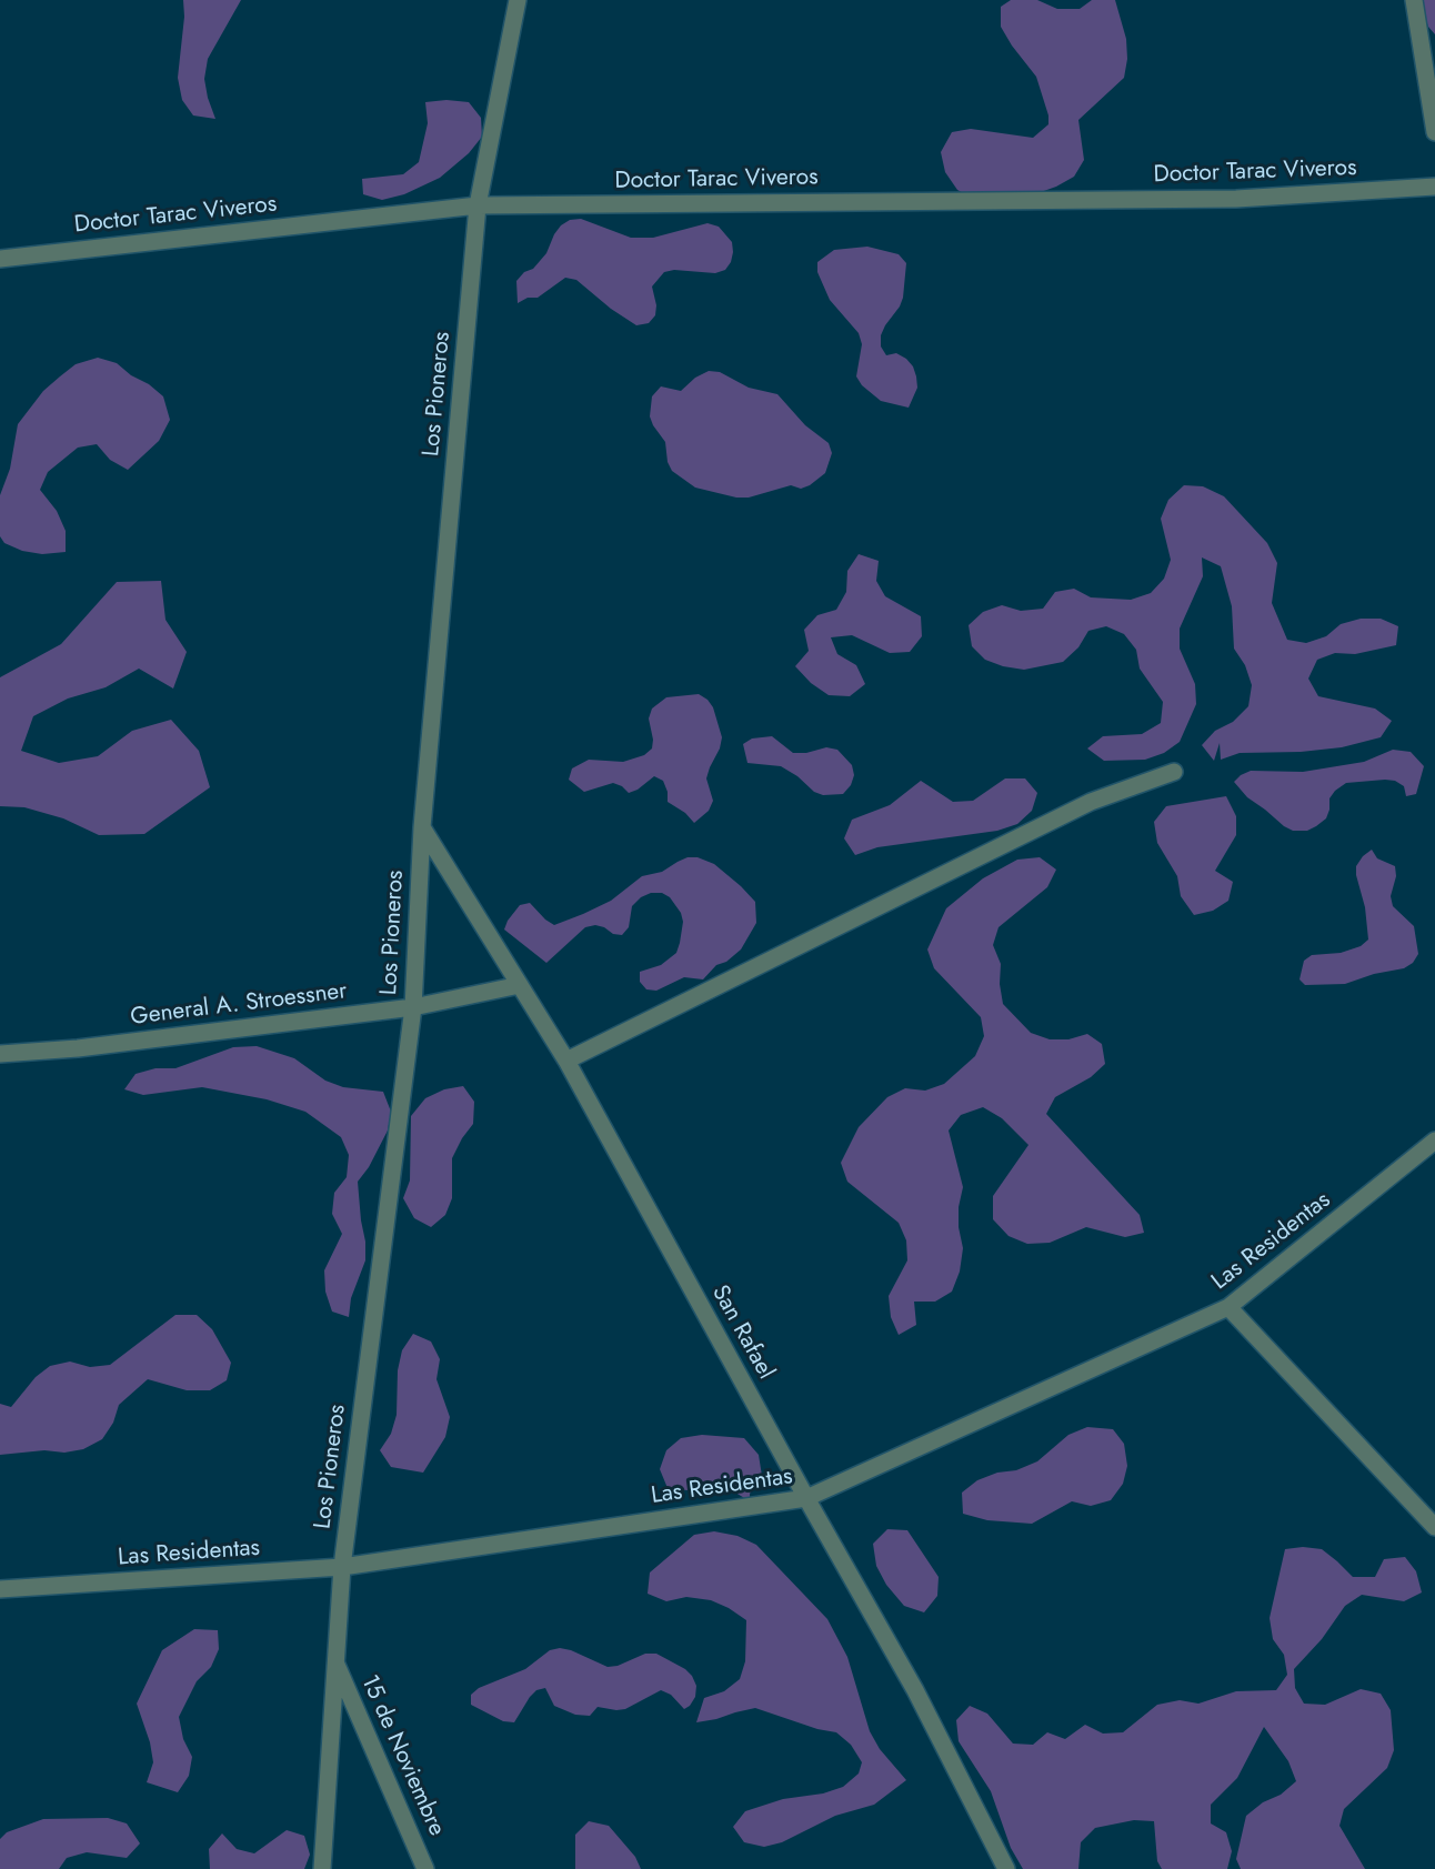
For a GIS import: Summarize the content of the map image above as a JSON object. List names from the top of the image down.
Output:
{
  "streets": {
    "street": [
      "Doctor Tarac Viveros",
      "Los Pioneros",
      "General A. Stroessner",
      "Las Residentas",
      "San Rafael",
      "15 de Noviembre"
    ]
  },
  "crossings": [
    ["Doctor Tarac Viveros", "Los Pioneros"],
    ["Los Pioneros", "General A. Stroessner"],
    ["Los Pioneros", "Las Residentas"],
    ["Los Pioneros", "San Rafael"],
    ["Los Pioneros", "15 de Noviembre"],
    ["General A. Stroessner", "San Rafael"],
    ["Las Residentas", "San Rafael"]
  ]
}
